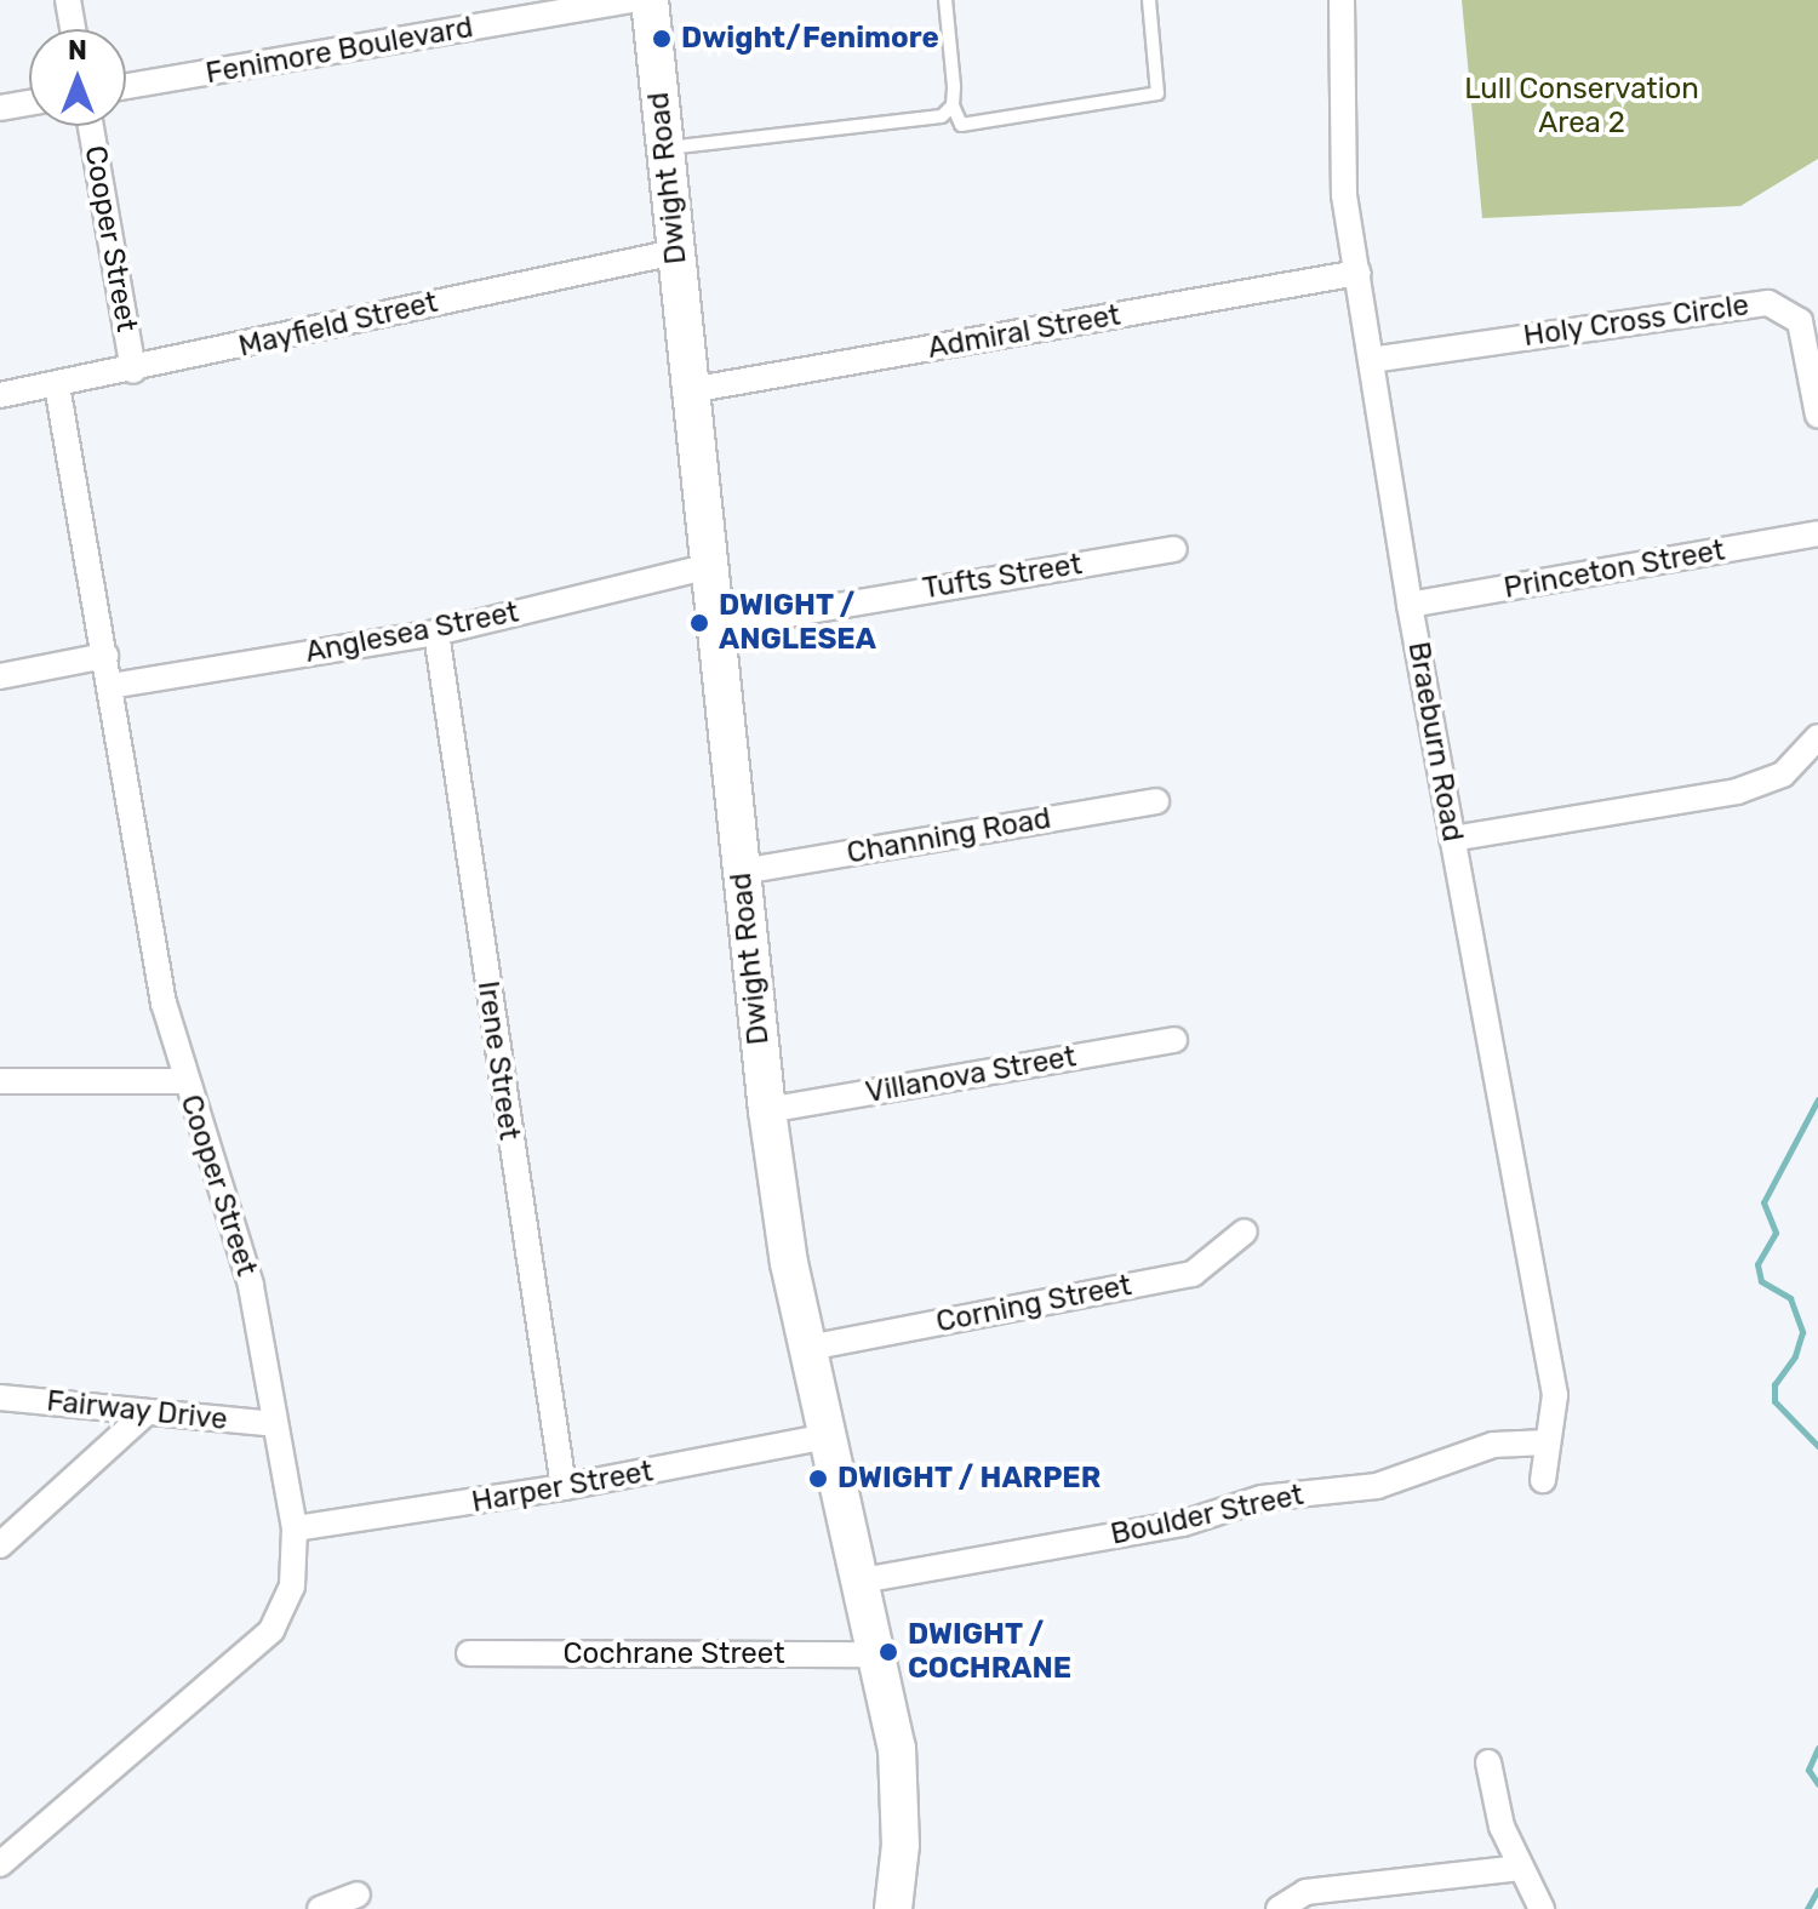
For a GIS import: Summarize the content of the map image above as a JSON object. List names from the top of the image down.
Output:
{
  "streets": {
    "main road": ["Dwight Road"],
    "street": [
      "Fenimore Boulevard",
      "Cooper Street",
      "Holy Cross Circle",
      "Mayfield Street",
      "Admiral Street",
      "Princeton Street",
      "Tufts Street",
      "Anglesea Street",
      "Braeburn Road",
      "Channing Road",
      "Irene Street",
      "Villanova Street",
      "Corning Street",
      "Fairway Drive",
      "Harper Street",
      "Boulder Street",
      "Cochrane Street"
    ]
  },
  "crossings": [
    ["Dwight Road", "Mayfield Street"],
    ["Dwight Road", "Admiral Street"],
    ["Dwight Road", "Tufts Street"],
    ["Dwight Road", "Anglesea Street"],
    ["Dwight Road", "Channing Road"],
    ["Dwight Road", "Villanova Street"],
    ["Dwight Road", "Corning Street"],
    ["Dwight Road", "Harper Street"],
    ["Dwight Road", "Boulder Street"],
    ["Dwight Road", "Cochrane Street"],
    ["Cooper Street", "Mayfield Street"],
    ["Cooper Street", "Anglesea Street"],
    ["Cooper Street", "Fairway Drive"],
    ["Cooper Street", "Harper Street"],
    ["Holy Cross Circle", "Braeburn Road"],
    ["Admiral Street", "Braeburn Road"],
    ["Princeton Street", "Braeburn Road"],
    ["Anglesea Street", "Irene Street"],
    ["Braeburn Road", "Boulder Street"],
    ["Irene Street", "Harper Street"]
  ],
  "parks": ["Lull Conservation Area 2"],
  "places": [
    "Dwight/Fenimore",
    "DWIGHT / ANGLESEA",
    "DWIGHT / HARPER",
    "DWIGHT / COCHRANE"
  ],
  "north": "top"
}
